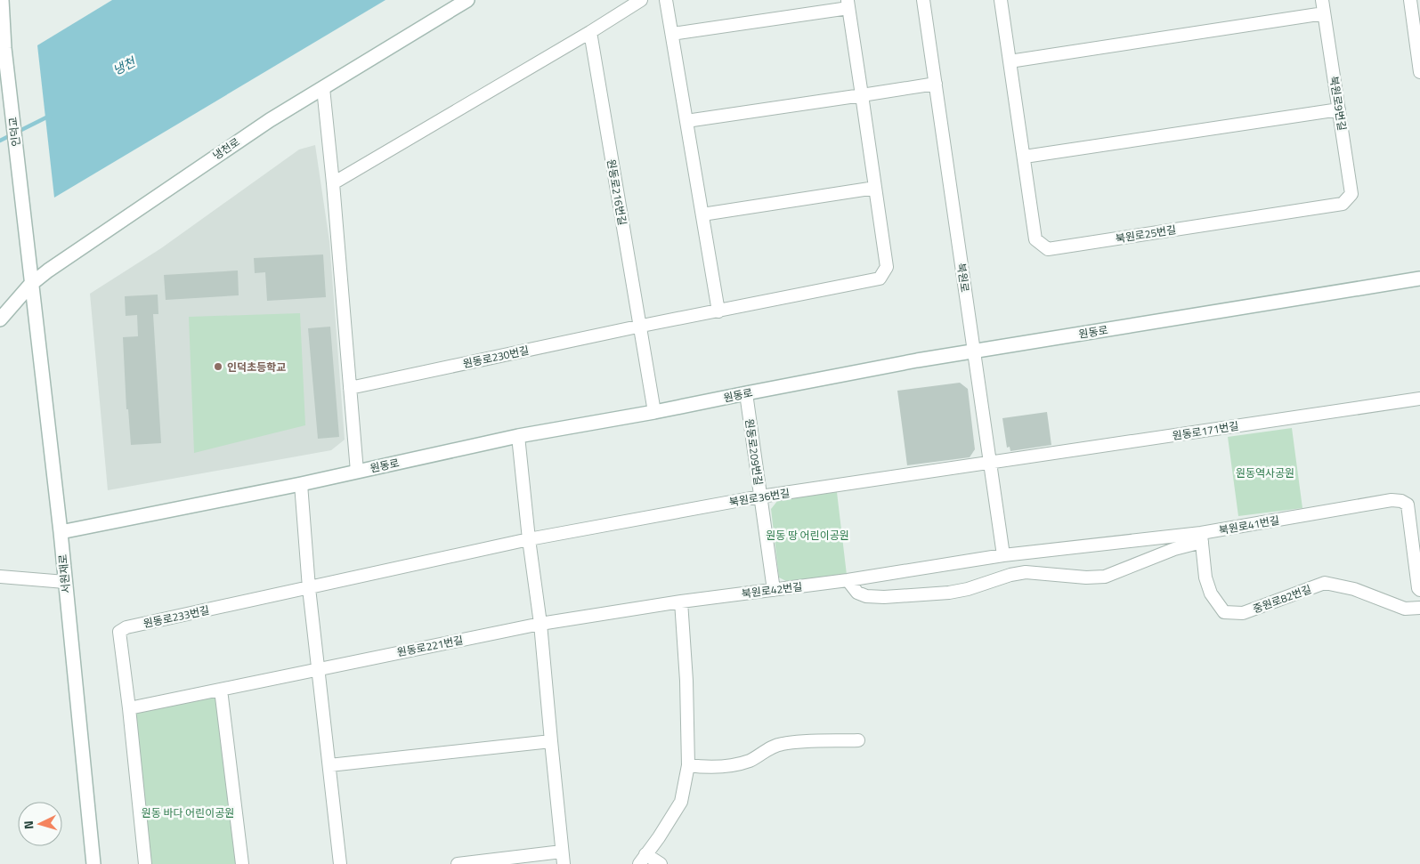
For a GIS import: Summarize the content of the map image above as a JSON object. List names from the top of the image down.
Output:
{
  "streets": {
    "street": [
      "북원로9번길",
      "인덕교",
      "냉천로",
      "원동로216번길",
      "북원로25번길",
      "북원로",
      "원동로",
      "원동로230번길",
      "원동로171번길",
      "원동로209번길",
      "북원로36번길",
      "북원로41번길",
      "서원재로",
      "북원로42번길",
      "중원로82번길",
      "원동로233번길",
      "원동로221번길"
    ]
  },
  "crossings": [
    ["북원로9번길", "북원로25번길"],
    ["인덕교", "냉천로"],
    ["인덕교", "서원재로"],
    ["냉천로", "서원재로"],
    ["원동로216번길", "원동로"],
    ["원동로216번길", "원동로230번길"],
    ["북원로", "원동로"],
    ["북원로", "원동로171번길"],
    ["북원로", "북원로36번길"],
    ["북원로", "북원로41번길"],
    ["북원로", "북원로42번길"],
    ["원동로", "원동로209번길"],
    ["원동로", "서원재로"],
    ["원동로171번길", "북원로36번길"],
    ["원동로209번길", "북원로36번길"],
    ["원동로209번길", "북원로42번길"],
    ["북원로41번길", "북원로42번길"],
    ["북원로41번길", "중원로82번길"],
    ["북원로42번길", "원동로221번길"]
  ],
  "water": ["냉천"],
  "parks": ["원동역사공원", "원동 땅 어린이공원", "원동 바다 어린이공원"],
  "places": ["인덕초등학교"],
  "north": "left"
}
